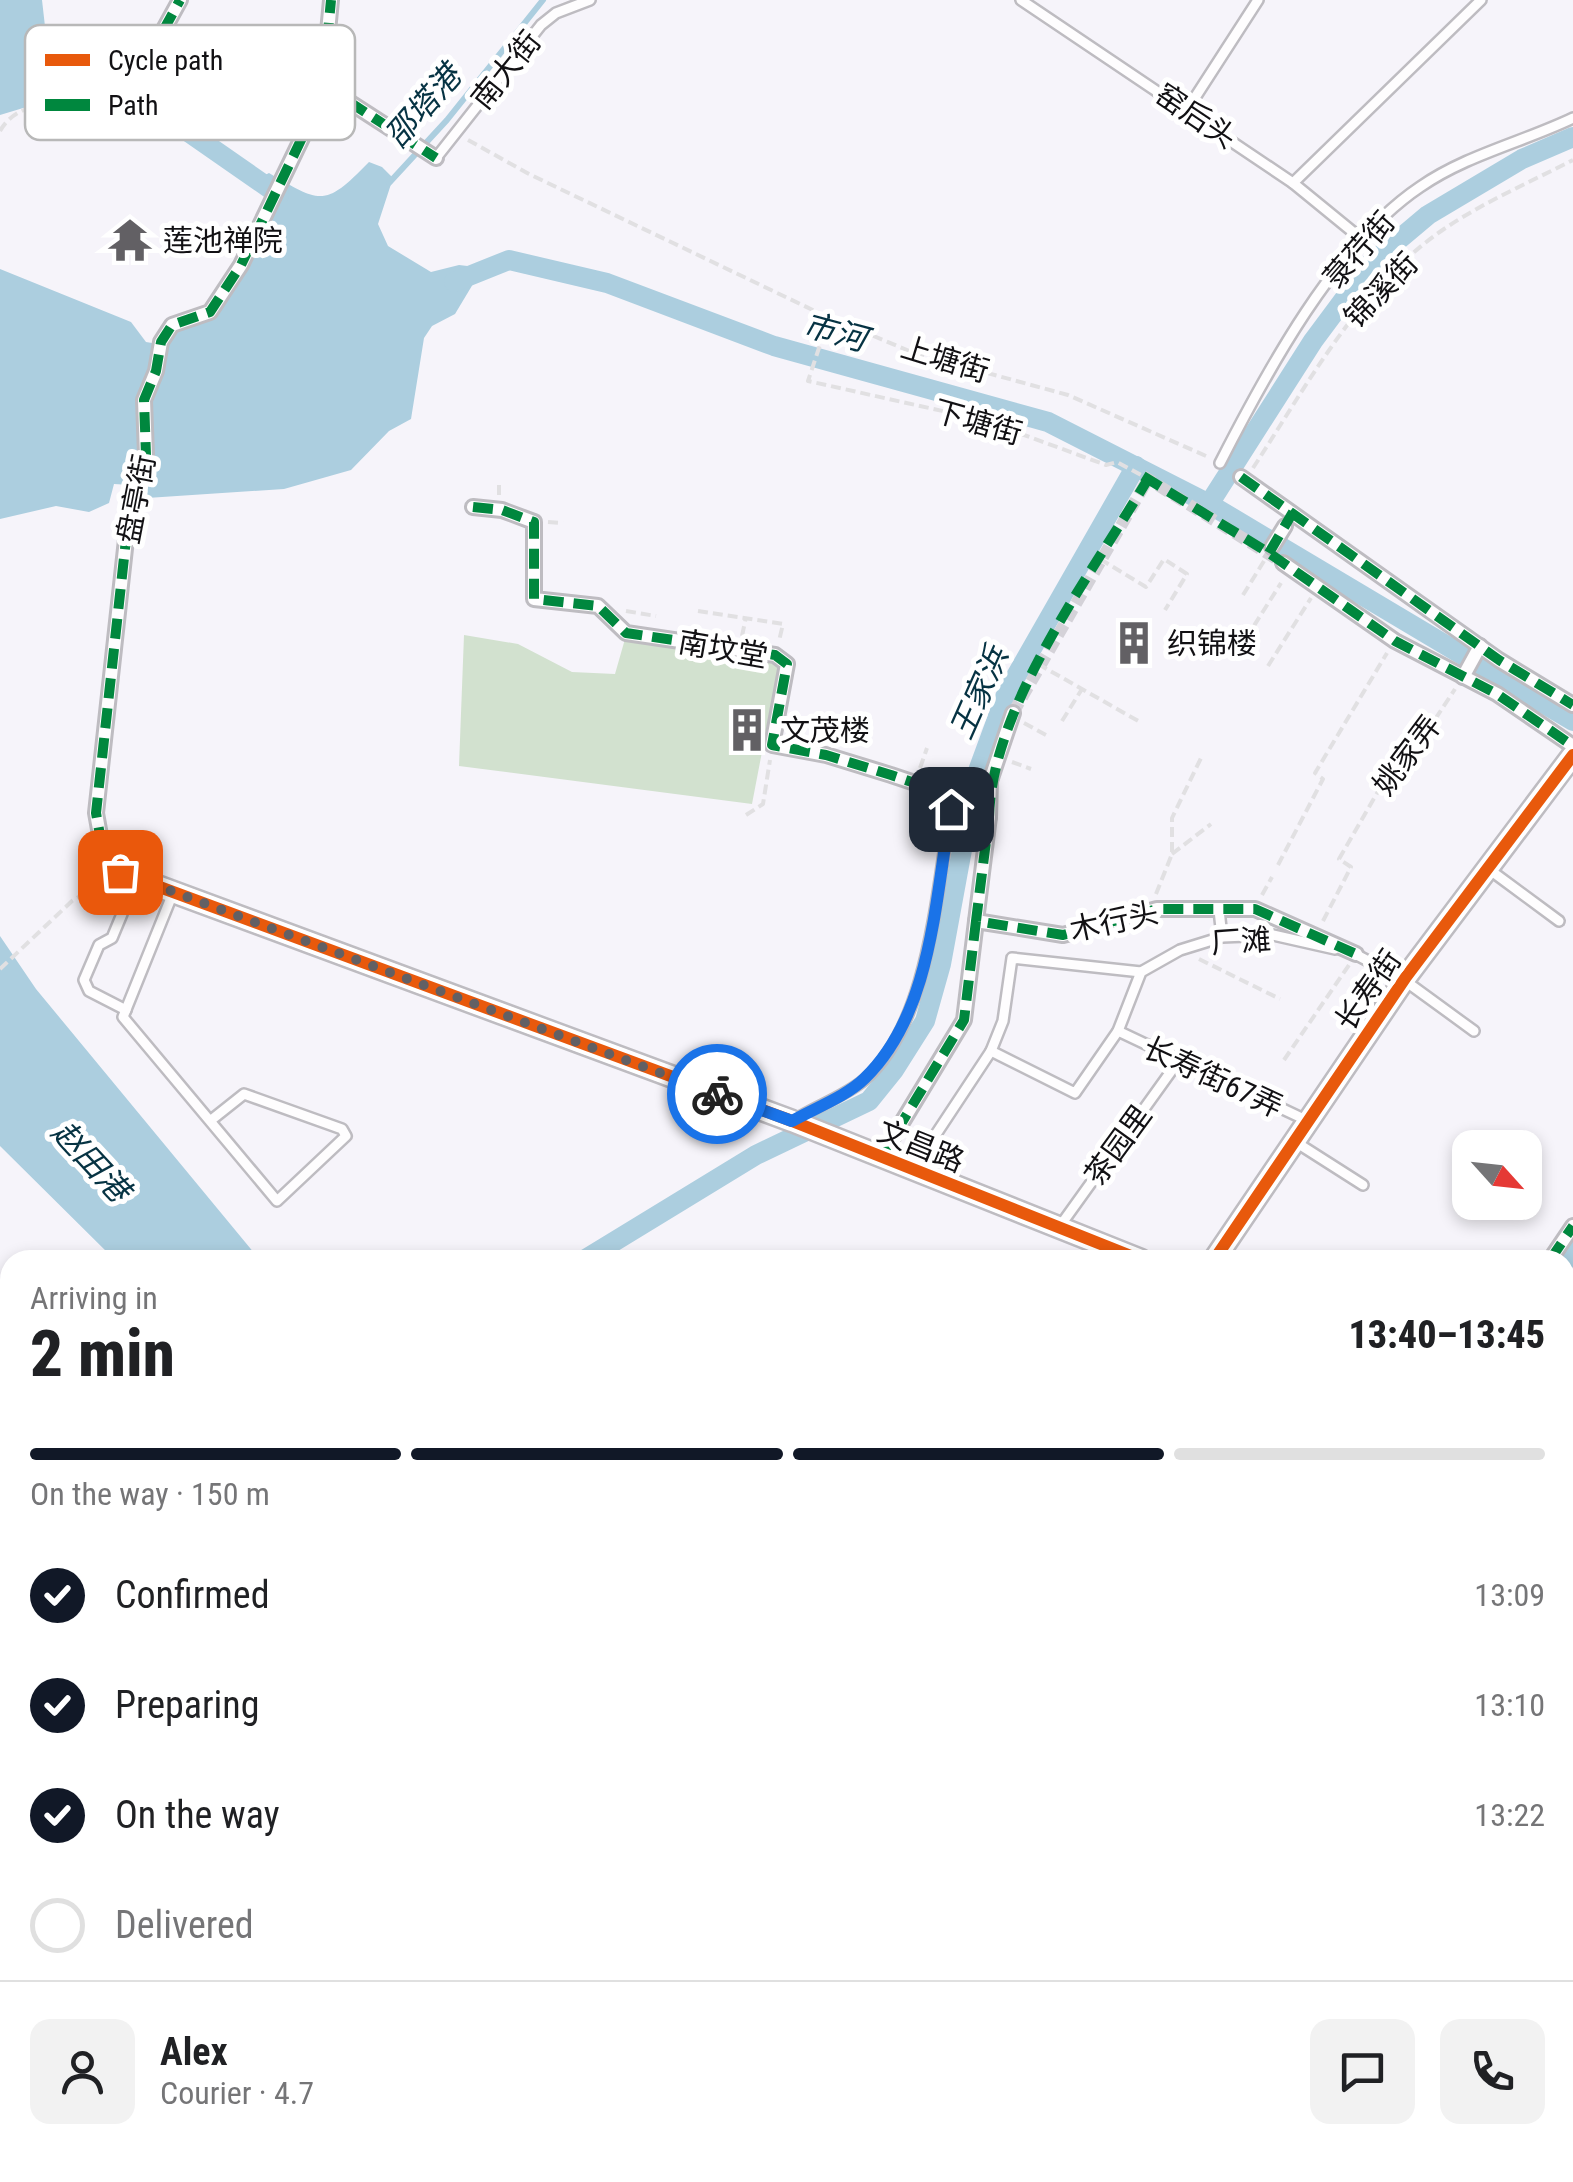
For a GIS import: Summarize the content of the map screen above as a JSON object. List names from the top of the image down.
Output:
{
  "streets": {
    "street": [
      "盘亭街",
      "南坟堂",
      "木行头",
      "长寿街",
      "文昌路"
    ],
    "lane": [
      "南大街",
      "窑后头",
      "菉荇街",
      "厂滩",
      "长寿街67弄",
      "茶园里"
    ],
    "path": [
      "锦溪街",
      "上塘街",
      "下塘街",
      "姚家弄"
    ]
  },
  "crossings": [
    ["南大街", "上塘街"],
    ["窑后头", "菉荇街"],
    ["菉荇街", "上塘街"],
    ["上塘街", "下塘街"],
    ["盘亭街", "文昌路"],
    ["姚家弄", "木行头"],
    ["木行头", "厂滩"],
    ["厂滩", "长寿街"],
    ["长寿街", "长寿街67弄"],
    ["长寿街67弄", "茶园里"],
    ["茶园里", "文昌路"]
  ],
  "water": [
    "邵塔港",
    "市河",
    "王家浜",
    "赵田港"
  ],
  "places": {
    "temple": ["莲池禅院"],
    "building": ["织锦楼", "文茂楼"]
  },
  "legend": ["Cycle path", "Path"],
  "north": "bottom right",
  "page": {
    "heading": ["2 min", "Arriving in", "13:40–13:45"],
    "panel": ["Alex", "Courier · 4.7"],
    "bar": "On the way · 150 m",
    "list": [
      ["Confirmed", "13:09"],
      ["Preparing", "13:10"],
      ["On the way", "13:22"],
      "Delivered"
    ]
  }
}
